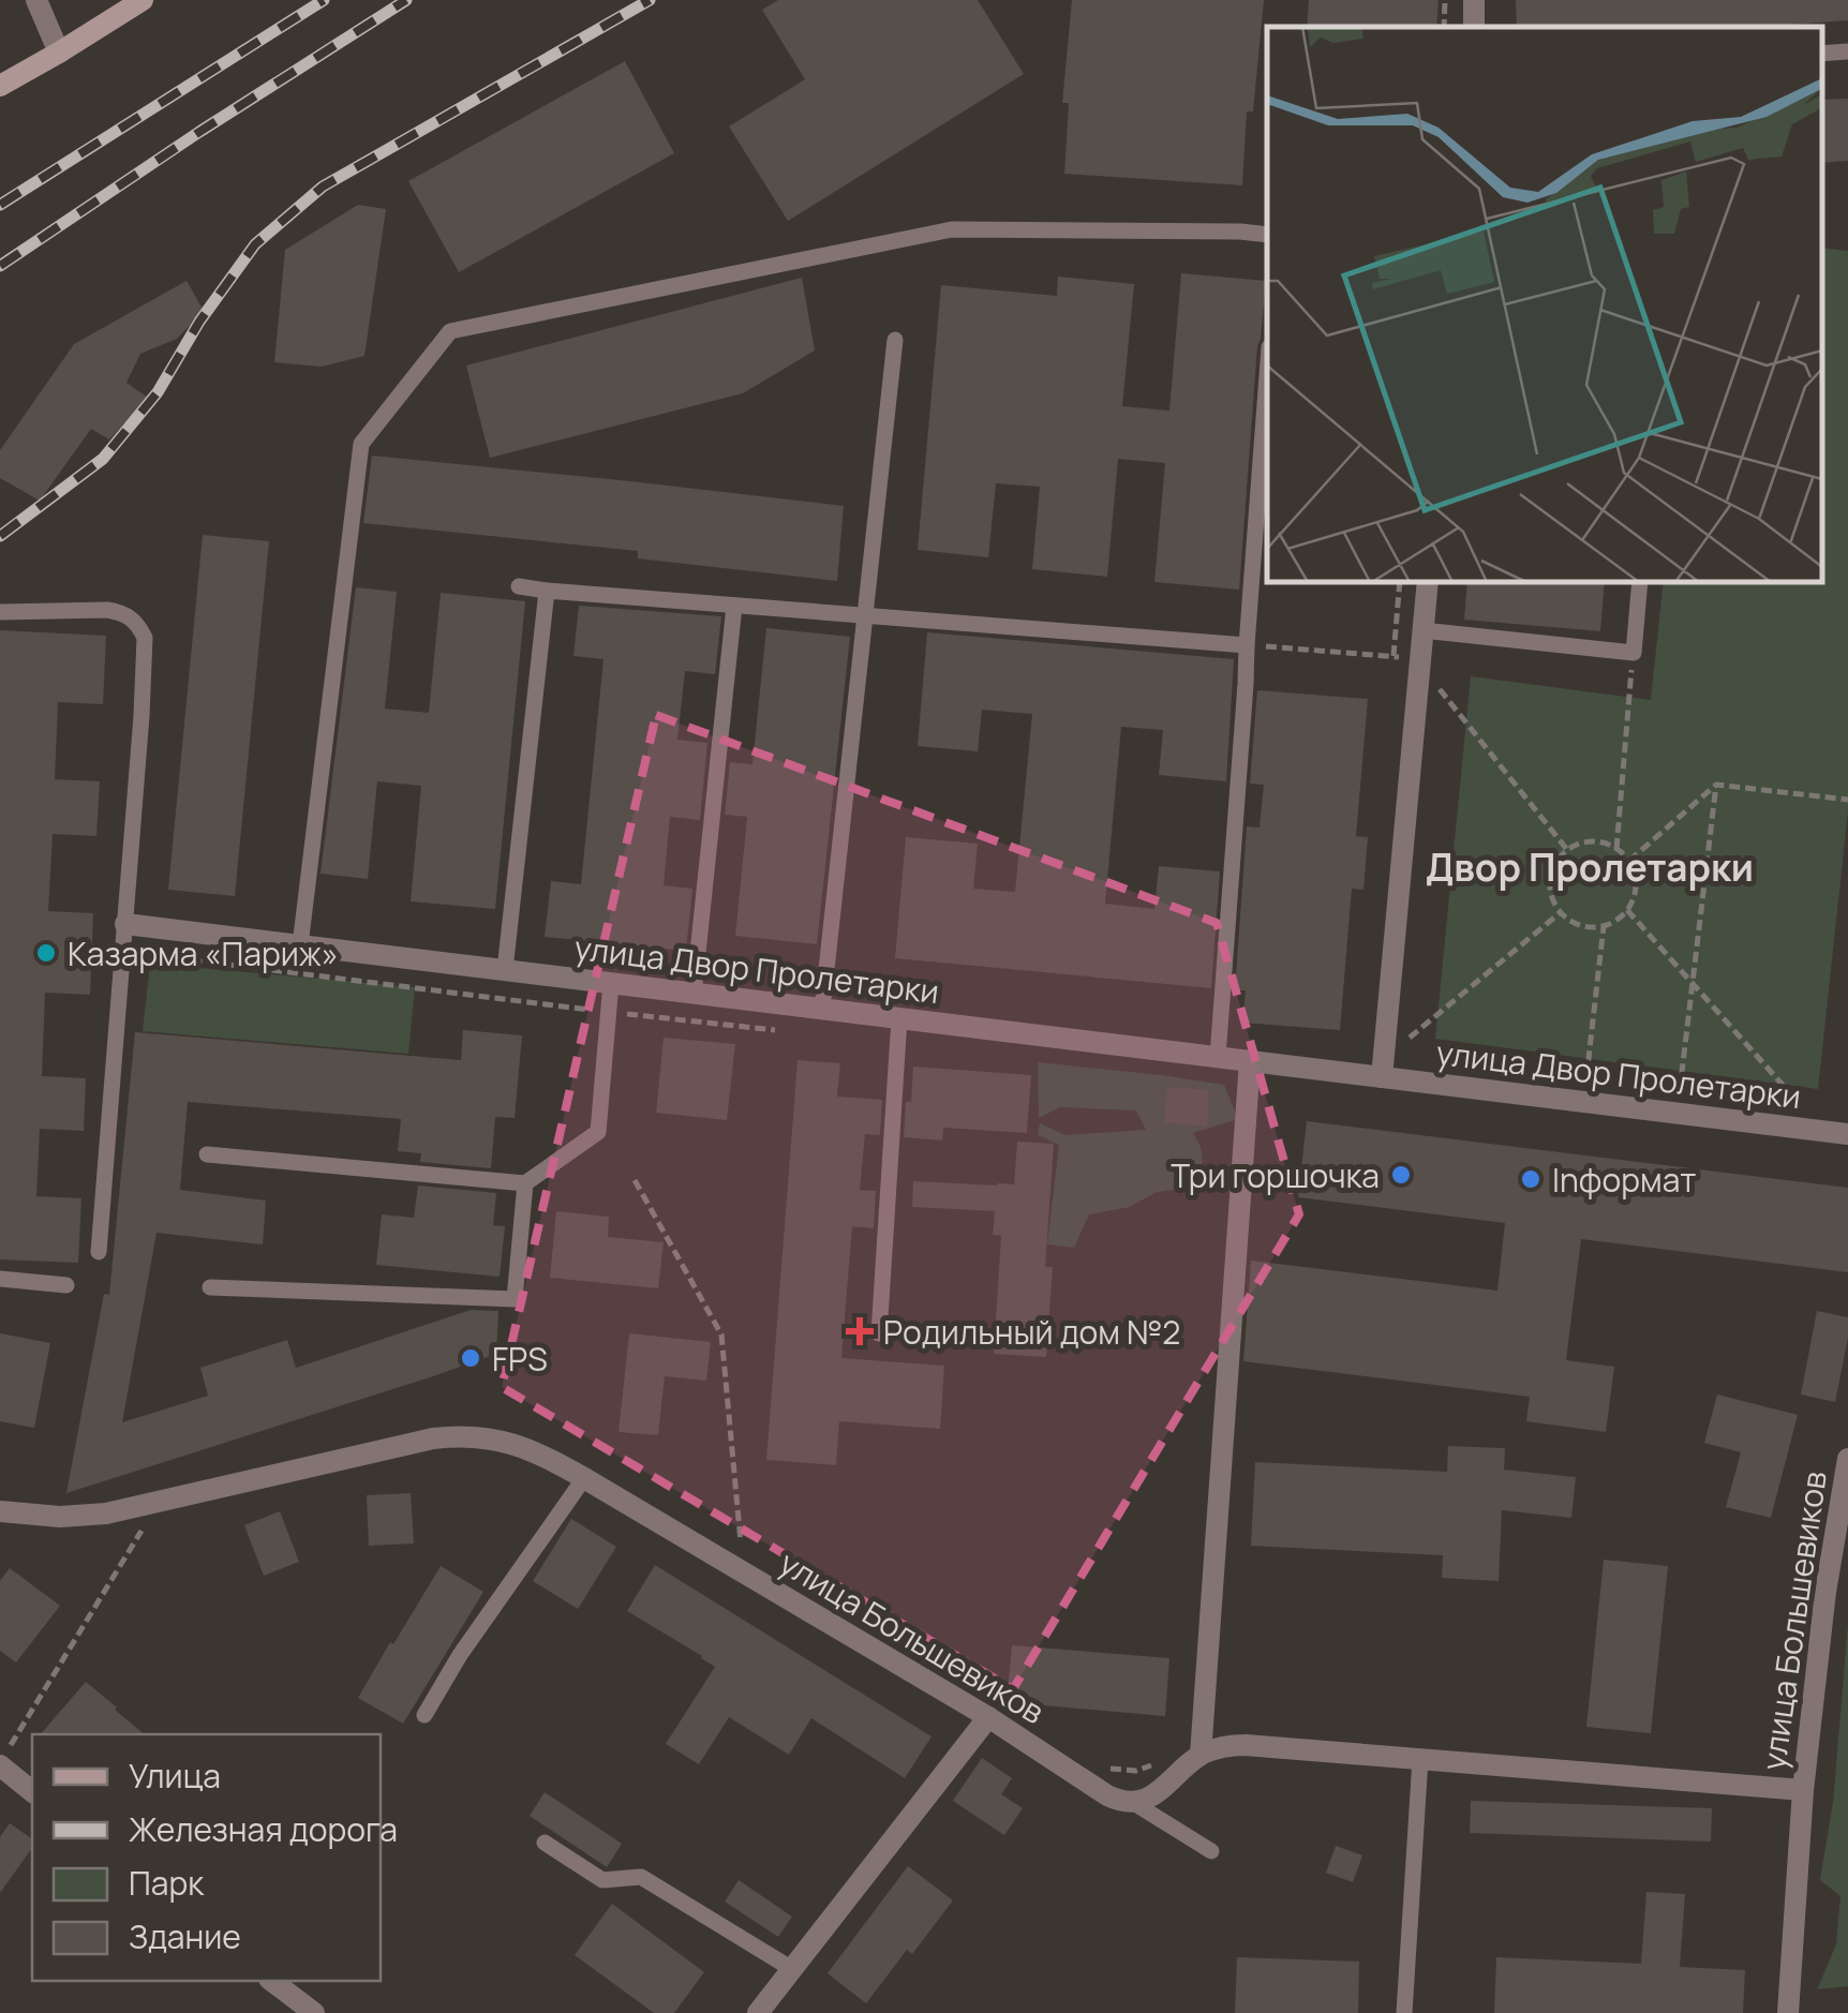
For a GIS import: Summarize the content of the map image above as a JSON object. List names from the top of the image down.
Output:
{
  "streets": {
    "street": ["улица Двор Пролетарки", "улица Большевиков"]
  },
  "districts": ["Двор Пролетарки"],
  "places": {
    "other": [
      "Казарма «Париж»",
      "Три горшочка",
      "Inформат",
      "FPS"
    ],
    "health": ["Родильный дом №2"]
  },
  "legend": [
    "Улица",
    "Железная дорога",
    "Парк",
    "Здание"
  ]
}
